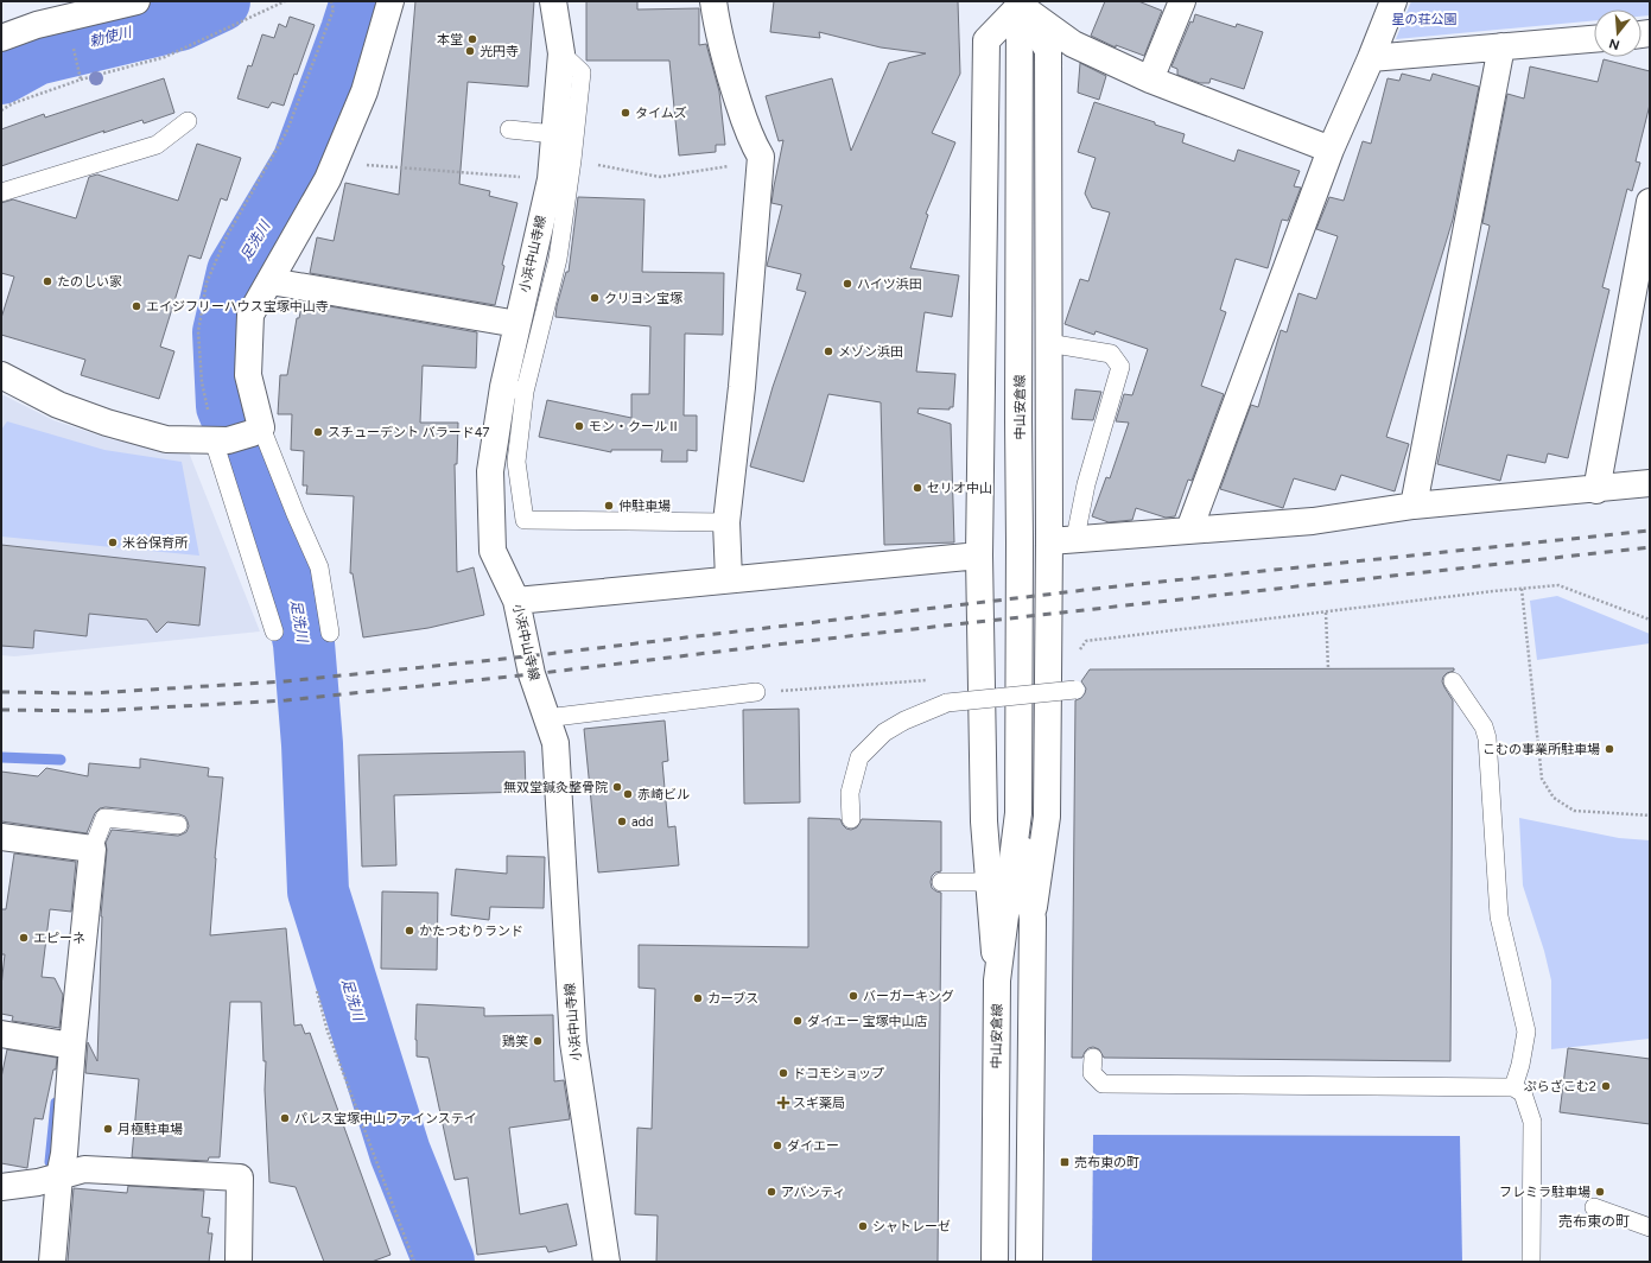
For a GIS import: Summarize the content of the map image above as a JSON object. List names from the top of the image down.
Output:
{
  "streets": {
    "street": ["小浜中山寺線", "中山安倉線"]
  },
  "districts": ["売布東の町"],
  "water": ["勅使川", "足洗川"],
  "parks": ["星の荘公園"],
  "places": {
    "other": [
      "本堂",
      "光円寺",
      "タイムズ",
      "たのしい家",
      "ハイツ浜田",
      "クリヨン宝塚",
      "エイジフリーハウス宝塚中山寺",
      "メゾン浜田",
      "モン・クールⅡ",
      "スチューデント バラード47",
      "セリオ中山",
      "仲駐車場",
      "米谷保育所",
      "こむの事業所駐車場",
      "無双堂鍼灸整骨院",
      "赤崎ビル",
      "add",
      "かたつむりランド",
      "エピーネ",
      "バーガーキング",
      "カーブス",
      "ダイエー 宝塚中山店",
      "鶏笑",
      "ドコモショップ",
      "ぷらざこむ2",
      "パレス宝塚中山ファインステイ",
      "月極駐車場",
      "ダイエー",
      "アバンティ",
      "フレミラ駐車場",
      "シャトレーゼ"
    ],
    "health": ["スギ薬局"],
    "transit": ["売布東の町"]
  },
  "north": "bottom"
}
